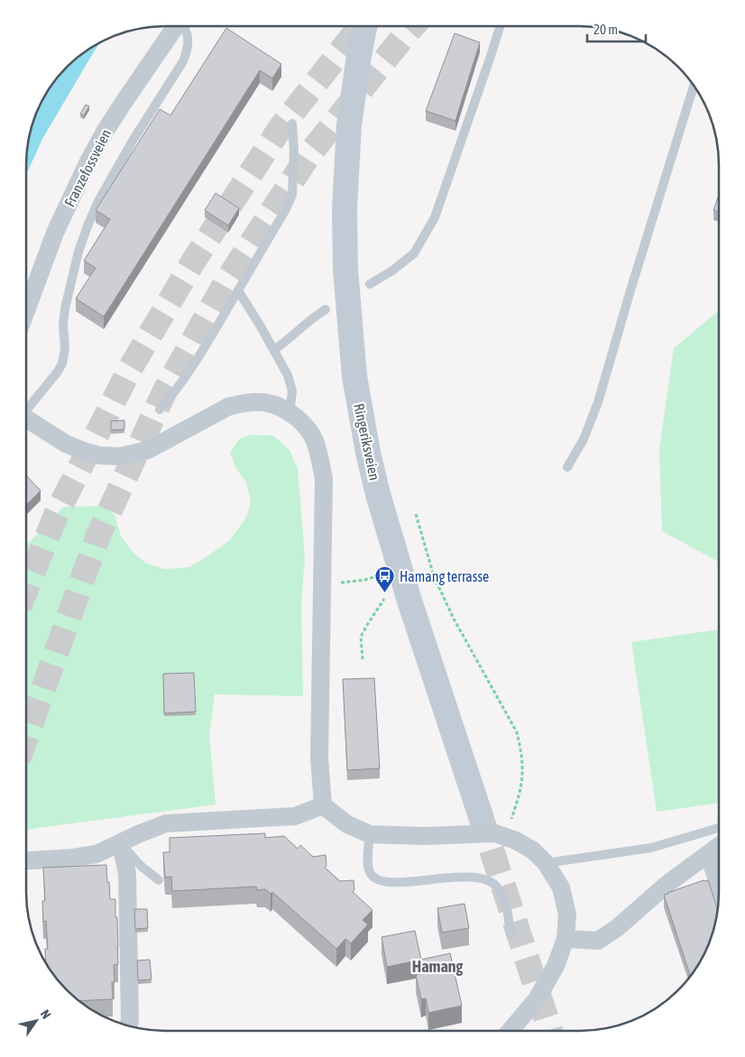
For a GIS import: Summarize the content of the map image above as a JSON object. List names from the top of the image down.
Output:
{
  "streets": {
    "main road": ["Ringeriksveien"],
    "street": ["Franzefossveien"]
  },
  "districts": ["Hamang"],
  "places": {
    "bus stop": ["Hamang terrasse"]
  },
  "scale_bar": "20 m",
  "north": "top right"
}
